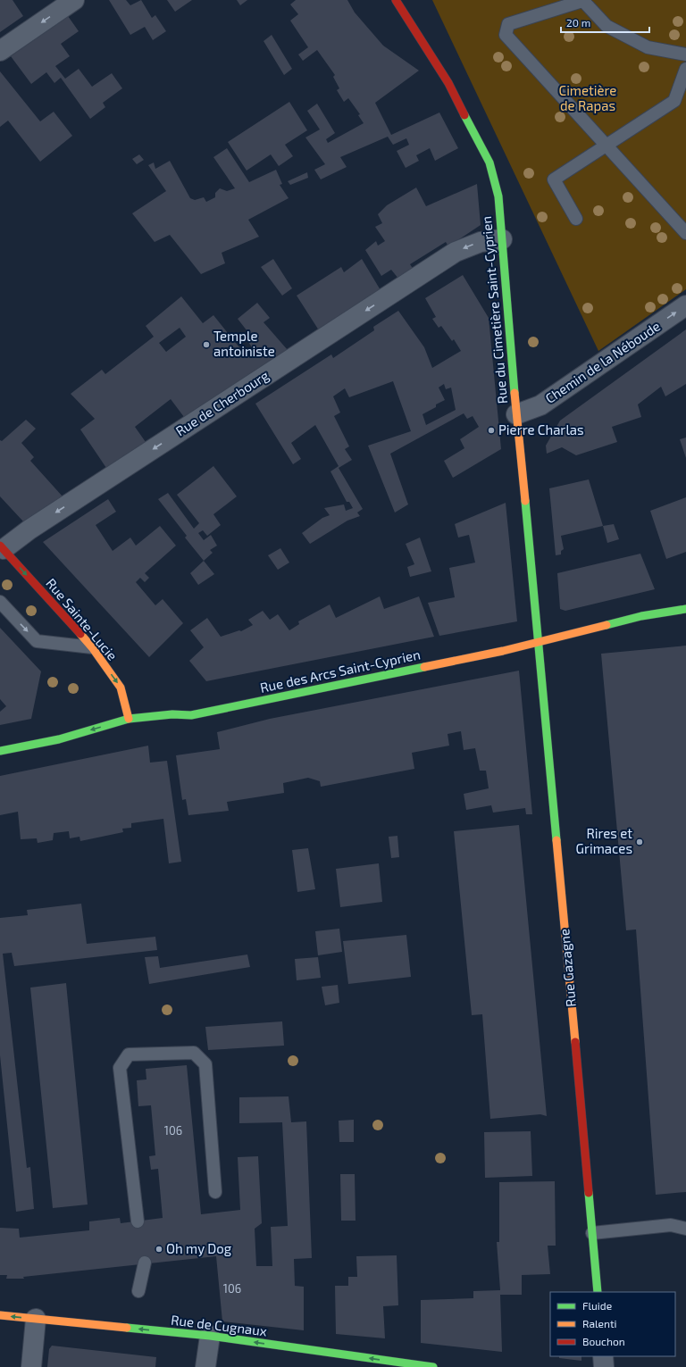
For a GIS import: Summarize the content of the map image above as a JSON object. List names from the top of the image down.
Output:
{
  "streets": {
    "street": [
      "Rue du Cimetière Saint-Cyprien",
      "Chemin de la Néboude",
      "Rue de Cherbourg",
      "Rue Sainte-Lucie",
      "Rue des Arcs Saint-Cyprien",
      "Rue Gazagne",
      "Rue de Cugnaux"
    ]
  },
  "crossings": [
    ["Rue du Cimetière Saint-Cyprien", "Chemin de la Néboude"],
    ["Rue du Cimetière Saint-Cyprien", "Rue de Cherbourg"],
    ["Rue du Cimetière Saint-Cyprien", "Rue des Arcs Saint-Cyprien"],
    ["Rue du Cimetière Saint-Cyprien", "Rue Gazagne"],
    ["Rue de Cherbourg", "Rue Sainte-Lucie"],
    ["Rue Sainte-Lucie", "Rue des Arcs Saint-Cyprien"],
    ["Rue des Arcs Saint-Cyprien", "Rue Gazagne"]
  ],
  "one_way": [
    "Chemin de la Néboude",
    "Rue de Cherbourg",
    "Rue Sainte-Lucie",
    "Rue de Cugnaux"
  ],
  "parks": ["Cimetière de Rapas"],
  "places": [
    "Temple antoiniste",
    "Pierre Charlas",
    "Rires et Grimaces",
    "Oh my Dog"
  ],
  "house_numbers": ["106", "106"],
  "legend": ["Fluide", "Ralenti", "Bouchon"],
  "scale_bar": "20 m"
}
